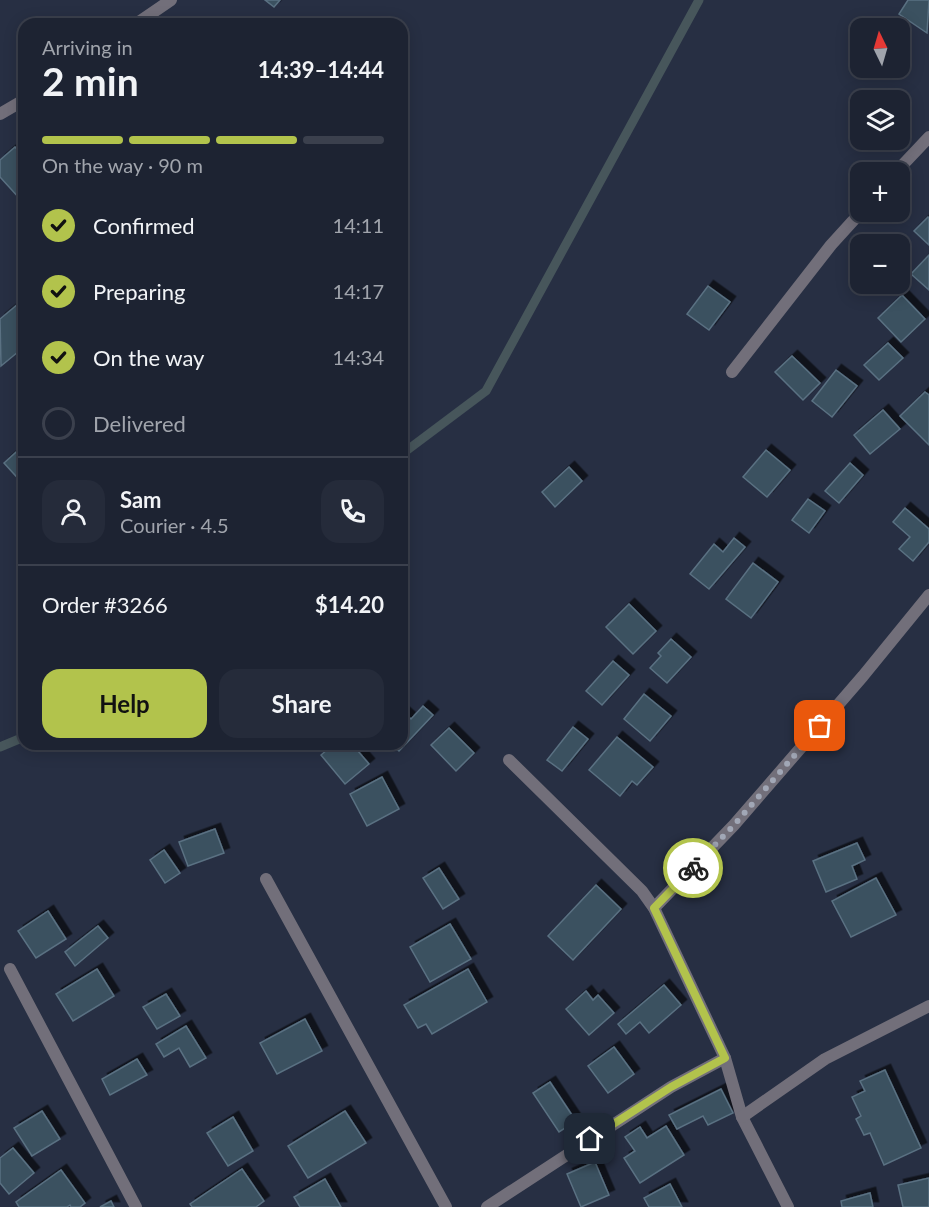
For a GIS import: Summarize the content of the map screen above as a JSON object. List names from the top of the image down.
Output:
{
  "north": "top",
  "page": {
    "map_buttons": ["+", "−"],
    "heading": ["2 min", "Arriving in", "14:39–14:44"],
    "panel": [
      "Sam",
      "Courier · 4.5",
      "Order #3266",
      "$14.20"
    ],
    "bar": "On the way · 90 m",
    "list": [
      ["Confirmed", "14:11"],
      ["Preparing", "14:17"],
      ["On the way", "14:34"],
      "Delivered"
    ],
    "buttons": ["Help", "Share"]
  }
}
